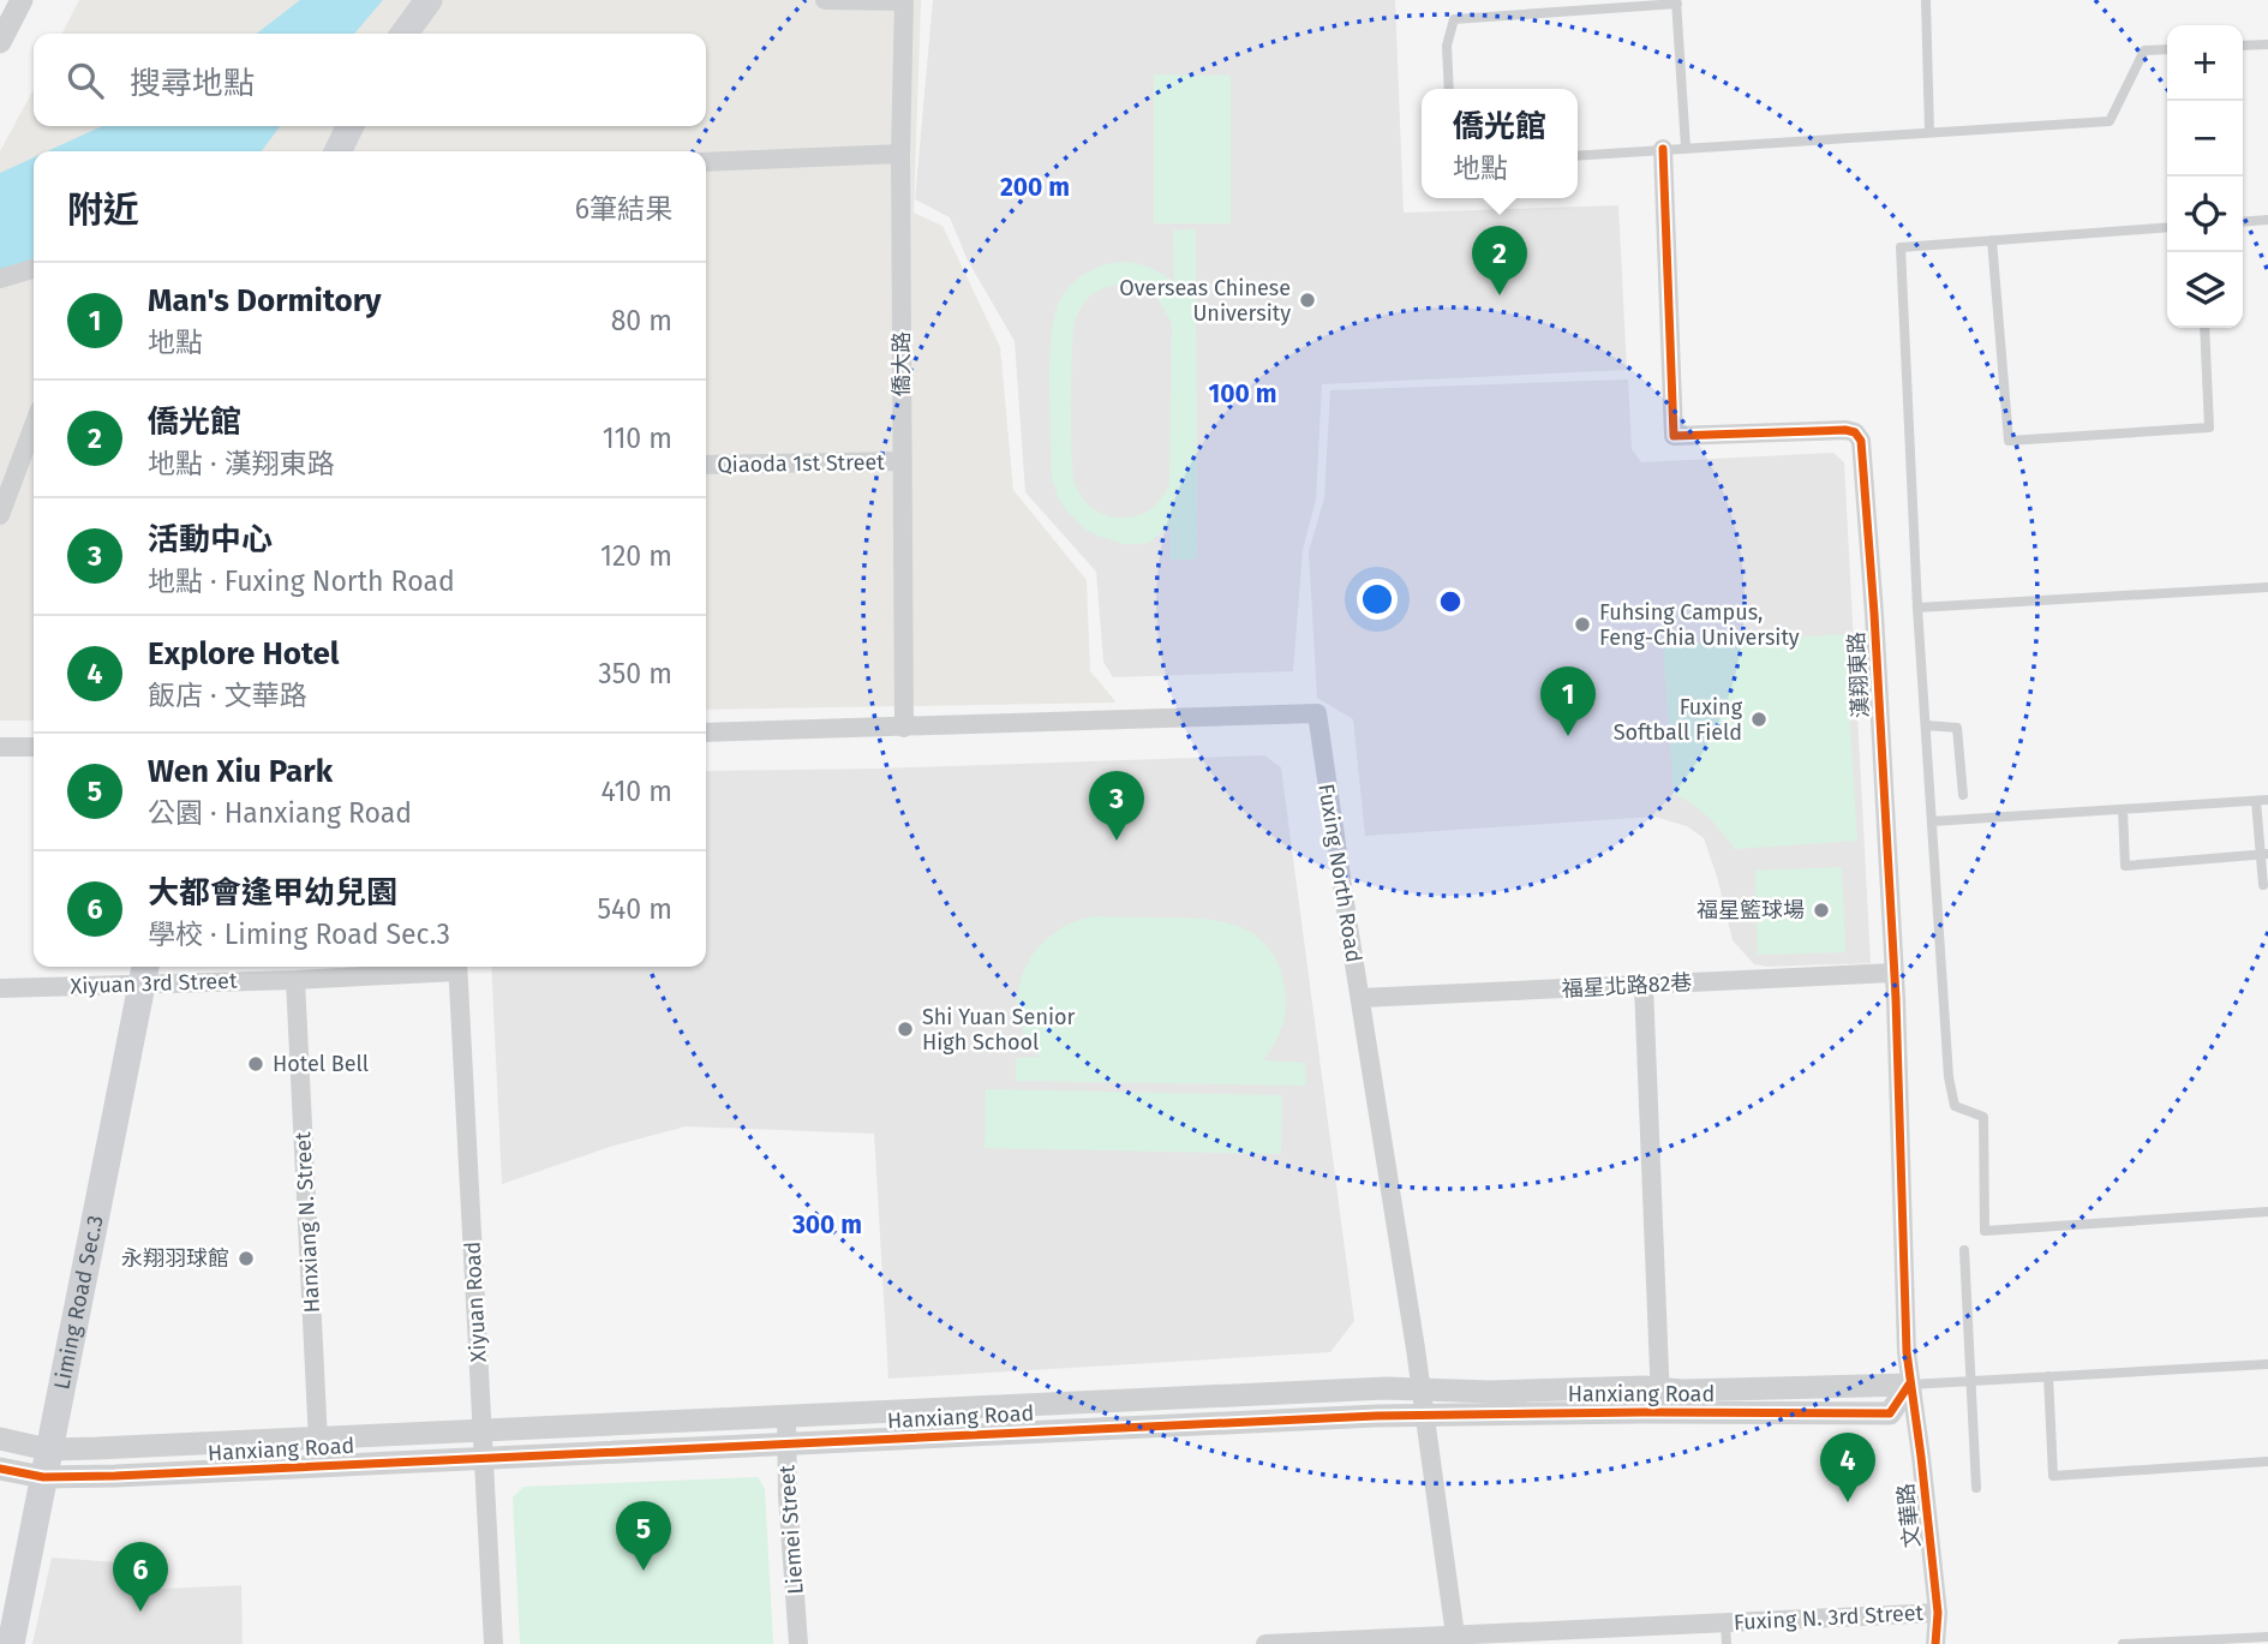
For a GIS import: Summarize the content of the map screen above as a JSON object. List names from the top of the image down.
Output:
{
  "streets": {
    "main road": ["Liming Road Sec.3"],
    "street": [
      "僑大路",
      "Qiaoda 1st Street",
      "漢翔東路",
      "Fuxing North Road",
      "Xiyuan 3rd Street",
      "福星北路82巷",
      "Hanxiang N. Street",
      "Xiyuan Road",
      "Hanxiang Road",
      "文華路",
      "Liemei Street",
      "Fuxing N. 3rd Street"
    ]
  },
  "crossings": [
    ["僑大路", "Qiaoda 1st Street"],
    ["僑大路", "Fuxing North Road"],
    ["漢翔東路", "福星北路82巷"],
    ["漢翔東路", "Hanxiang Road"],
    ["漢翔東路", "文華路"],
    ["Fuxing North Road", "福星北路82巷"],
    ["Fuxing North Road", "Hanxiang Road"],
    ["Fuxing North Road", "Fuxing N. 3rd Street"],
    ["Xiyuan 3rd Street", "Hanxiang N. Street"],
    ["Xiyuan 3rd Street", "Liming Road Sec.3"],
    ["Hanxiang N. Street", "Hanxiang Road"],
    ["Liming Road Sec.3", "Hanxiang Road"],
    ["Xiyuan Road", "Hanxiang Road"],
    ["Hanxiang Road", "文華路"],
    ["Hanxiang Road", "Liemei Street"],
    ["文華路", "Fuxing N. 3rd Street"]
  ],
  "places": [
    "Overseas Chinese University",
    "Fuhsing Campus, Feng-Chia University",
    "Fuxing Softball Field",
    "福星籃球場",
    "Shi Yuan Senior High School",
    "Hotel Bell",
    "永翔羽球館"
  ],
  "page": {
    "map_buttons": ["+", "−"],
    "search": "搜尋地點",
    "popup": ["僑光館", "地點"],
    "heading": ["附近", "6筆結果"],
    "pins": [
      "2",
      "1",
      "3",
      "4",
      "5",
      "6"
    ],
    "list": [
      {
        "mark": "1",
        "name": "Man's Dormitory",
        "note": "地點",
        "value": "80 m"
      },
      {
        "mark": "2",
        "name": "僑光館",
        "note": "地點 · 漢翔東路",
        "value": "110 m"
      },
      {
        "mark": "3",
        "name": "活動中心",
        "note": "地點 · Fuxing North Road",
        "value": "120 m"
      },
      {
        "mark": "4",
        "name": "Explore Hotel",
        "note": "飯店 · 文華路",
        "value": "350 m"
      },
      {
        "mark": "5",
        "name": "Wen Xiu Park",
        "note": "公園 · Hanxiang Road",
        "value": "410 m"
      },
      {
        "mark": "6",
        "name": "大都會逢甲幼兒園",
        "note": "學校 · Liming Road Sec.3",
        "value": "540 m"
      }
    ]
  },
  "rings": ["200 m", "100 m", "300 m"]
}
